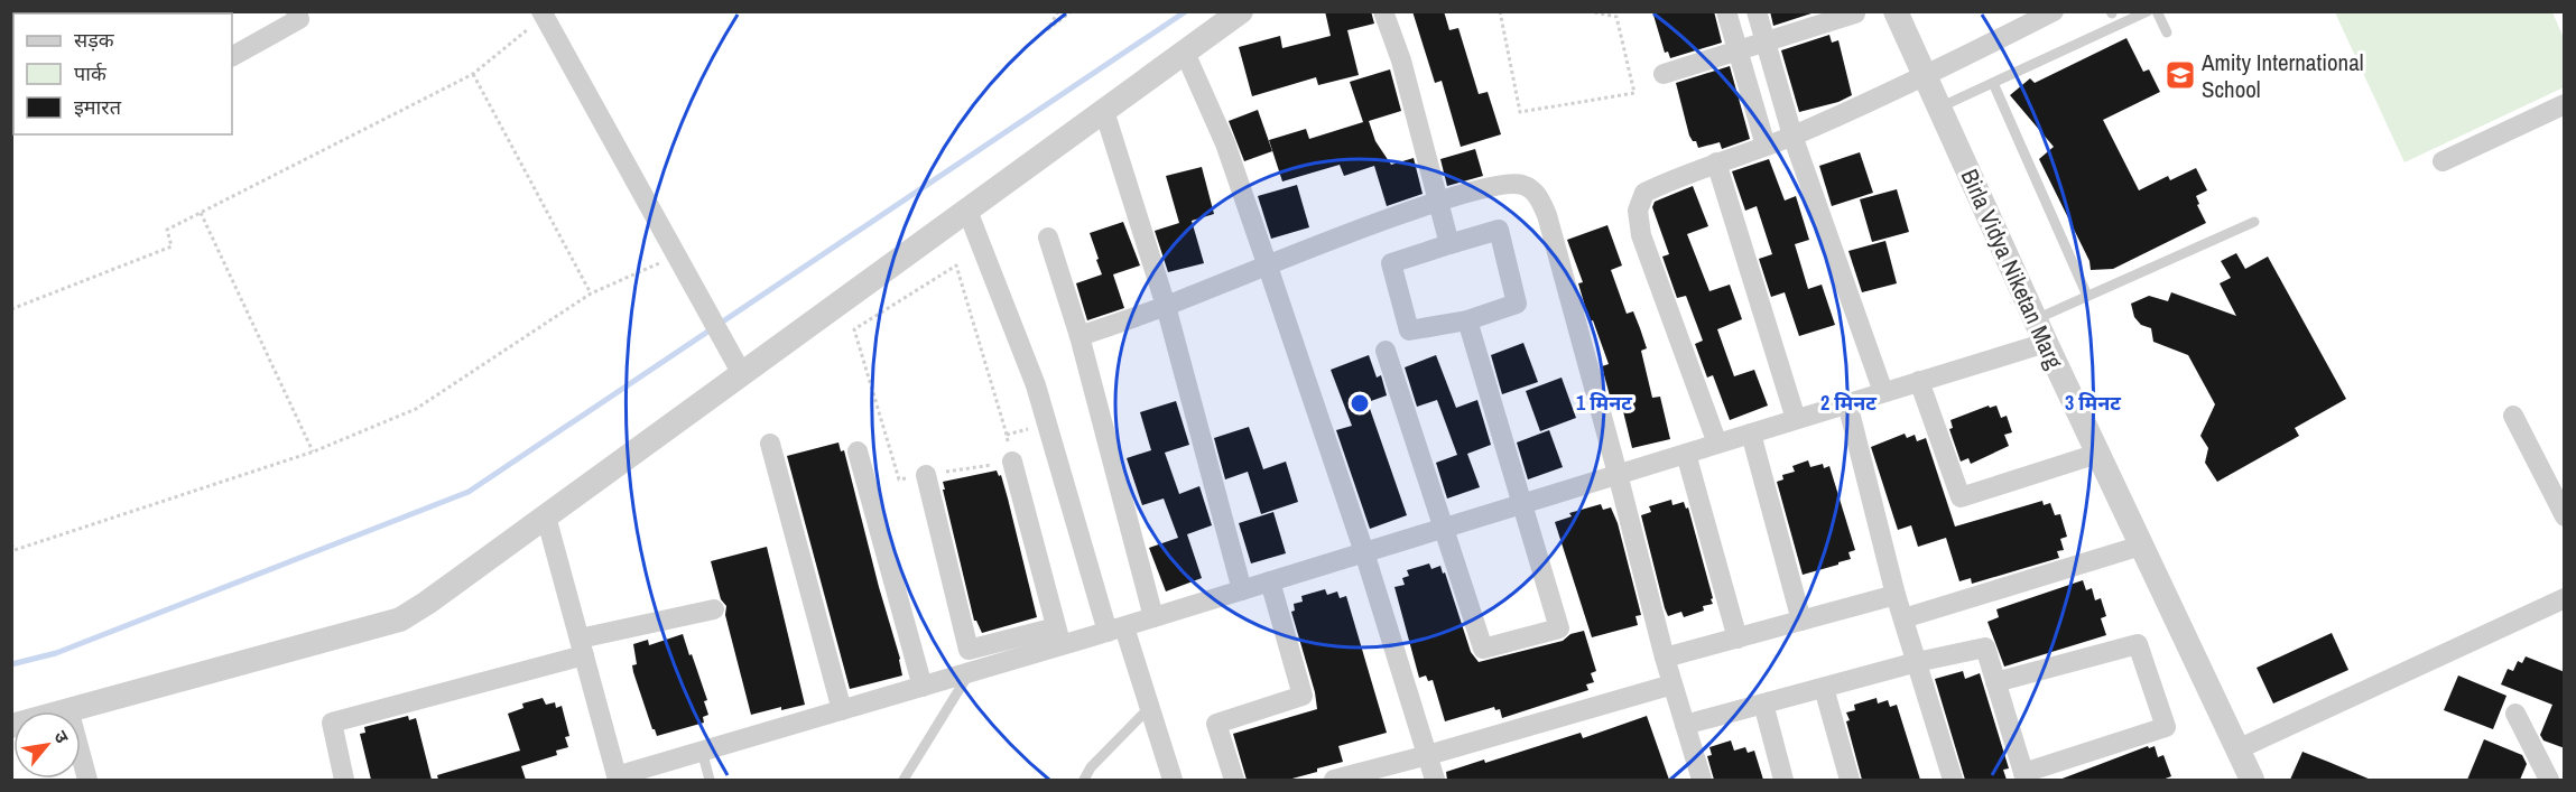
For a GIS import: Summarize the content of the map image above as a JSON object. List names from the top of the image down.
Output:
{
  "streets": {
    "street": ["Birla Vidya Niketan Marg"]
  },
  "places": {
    "school or university": ["Amity International School"]
  },
  "legend": ["सड़क", "पार्क", "इमारत"],
  "north": "top right",
  "rings": ["1 मिनट", "2 मिनट", "3 मिनट"]
}
